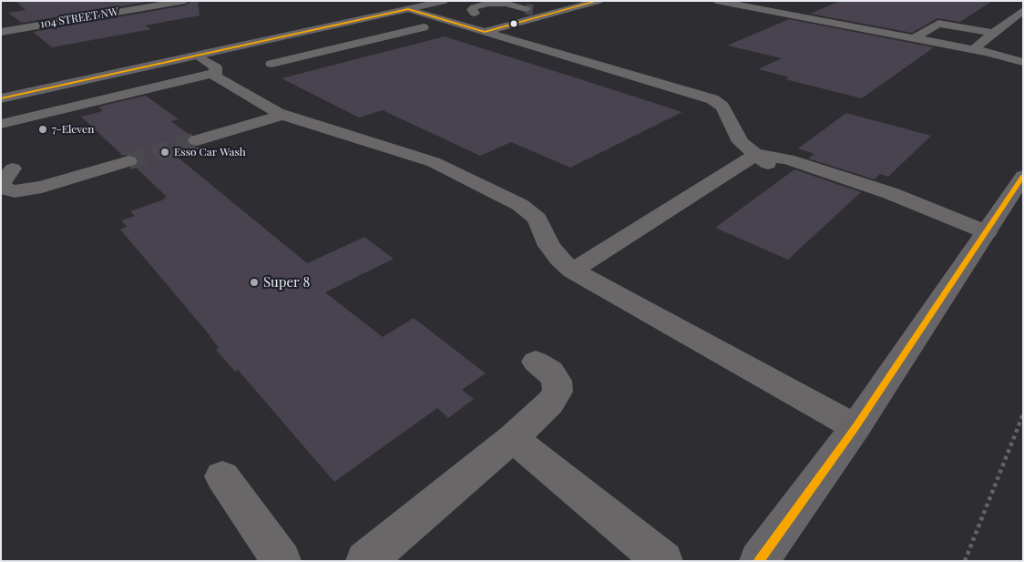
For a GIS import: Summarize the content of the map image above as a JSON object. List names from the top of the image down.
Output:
{
  "streets": {
    "street": ["104 STREET NW"]
  },
  "places": ["7-Eleven", "Esso Car Wash", "Super 8"]
}
